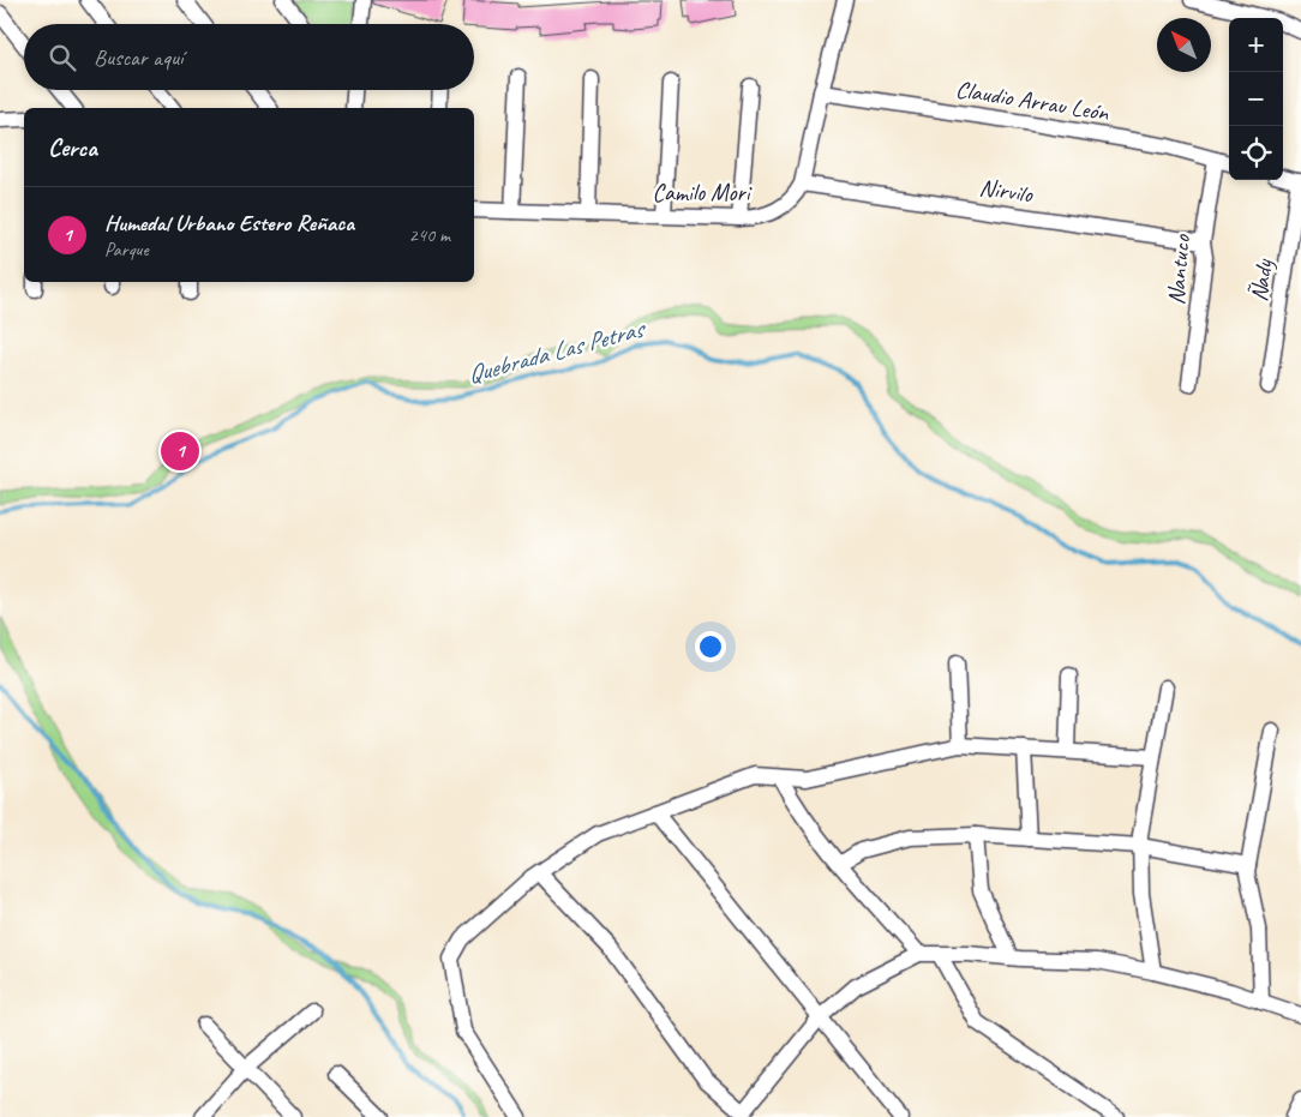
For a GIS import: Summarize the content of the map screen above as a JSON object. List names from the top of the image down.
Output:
{
  "streets": {
    "street": [
      "Claudio Arrau León",
      "Nirvilo",
      "Camilo Mori",
      "Nantuco",
      "Ñady"
    ]
  },
  "crossings": [
    ["Claudio Arrau León", "Camilo Mori"],
    ["Claudio Arrau León", "Nantuco"],
    ["Nirvilo", "Camilo Mori"],
    ["Nirvilo", "Nantuco"]
  ],
  "water": ["Quebrada Las Petras"],
  "north": "top left",
  "page": {
    "map_buttons": ["+", "−"],
    "search": "Buscar aquí",
    "heading": "Cerca",
    "list": [
      {
        "mark": "1",
        "name": "Humedal Urbano Estero Reñaca",
        "note": "Parque",
        "value": "240 m"
      }
    ],
    "pins": "1"
  }
}
